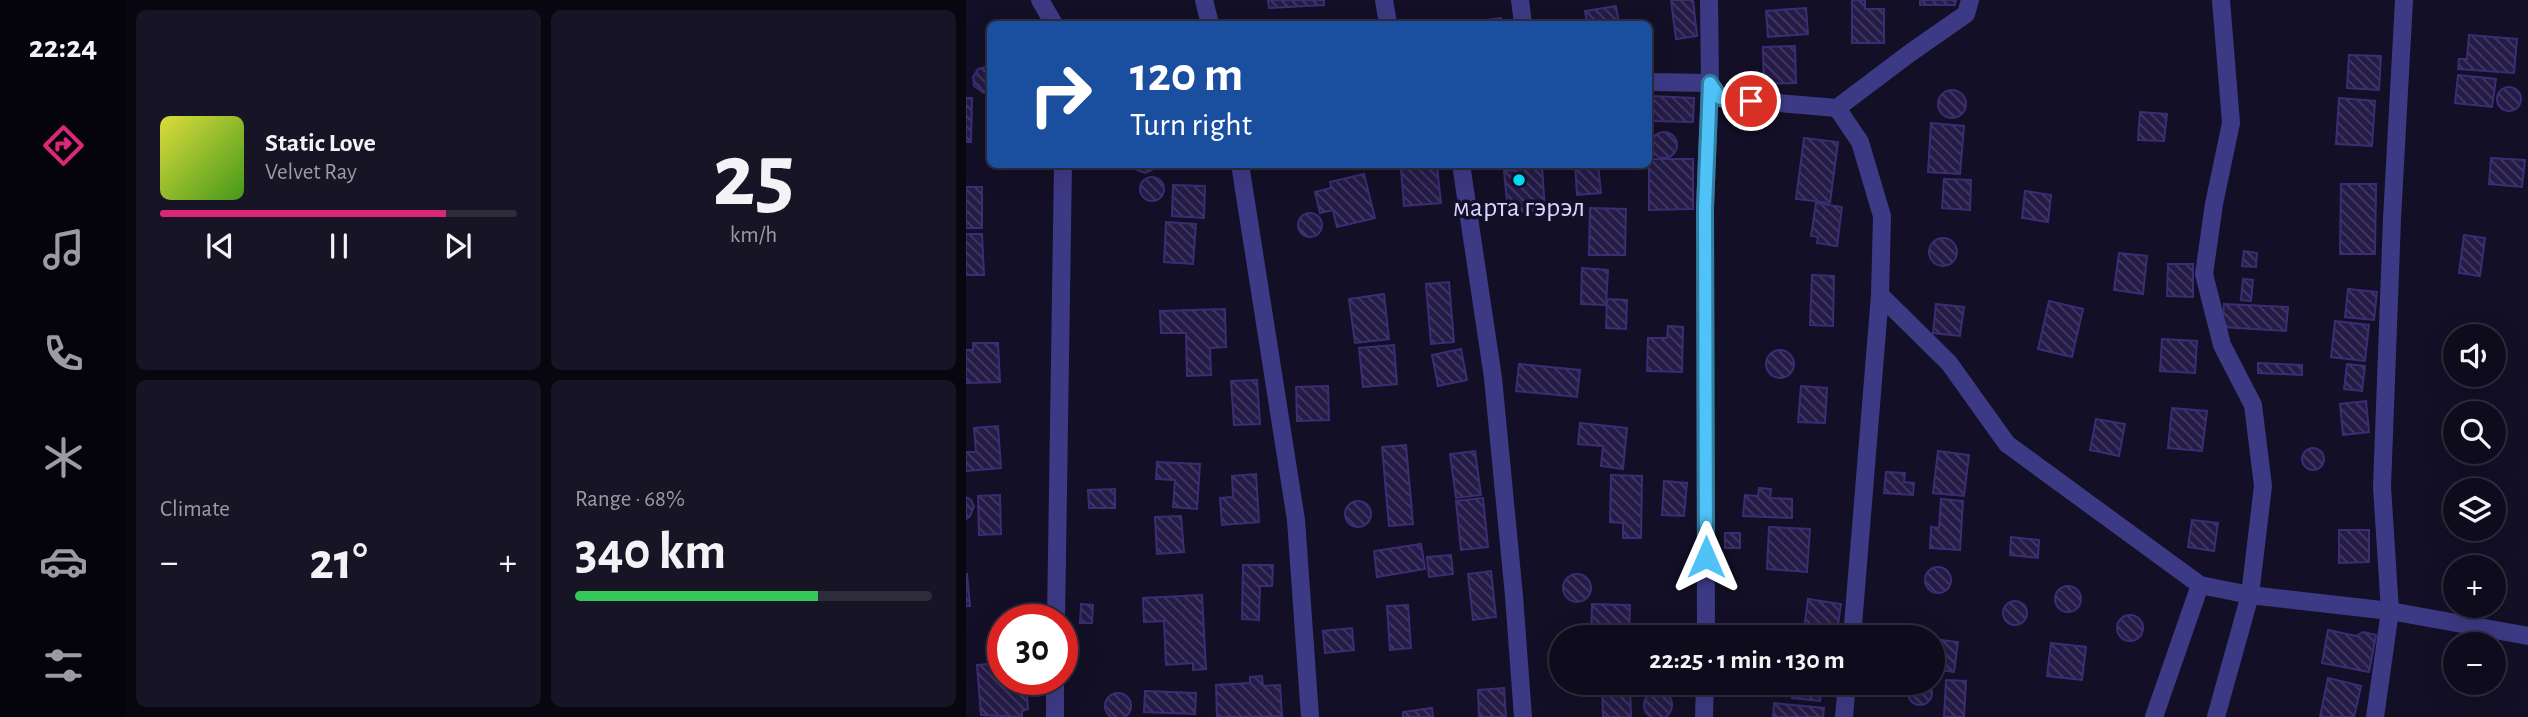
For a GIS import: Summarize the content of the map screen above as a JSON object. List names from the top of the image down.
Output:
{
  "places": ["марта гэрэл"],
  "page": {
    "tabs": "22:24",
    "tile": [
      ["25", "km/h"],
      "Climate",
      ["Range · 68%", "340 km"]
    ],
    "turn": ["120 m", "Turn right"],
    "song": ["Static Love", "Velvet Ray"],
    "map_buttons": ["+", "−"],
    "heat": ["−", "21°", "+"],
    "limit": "30",
    "trip": "22:25 · 1 min · 130 m"
  }
}
